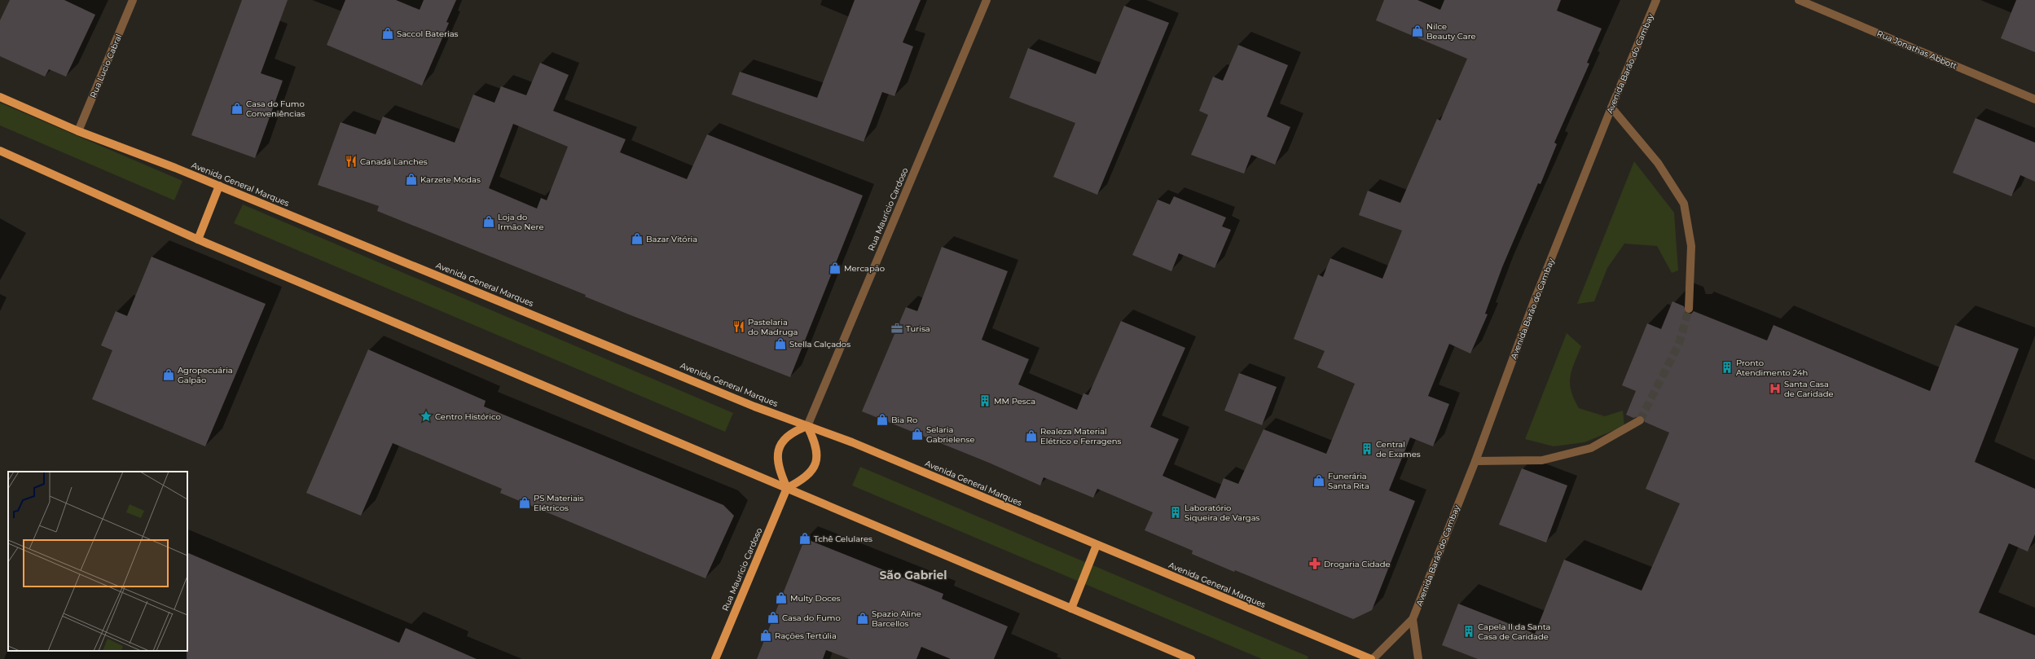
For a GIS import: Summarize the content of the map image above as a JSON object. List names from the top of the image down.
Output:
{
  "streets": {
    "main road": ["Avenida General Marques", "Rua Maurício Cardoso"],
    "street": ["Rua Jonathas Abbott", "Avenida Barão do Cambay", "Rua Lucio Cabral"]
  },
  "crossings": [
    ["Avenida Barão do Cambay", "Avenida General Marques"],
    ["Rua Lucio Cabral", "Avenida General Marques"],
    ["Avenida General Marques", "Rua Maurício Cardoso"]
  ],
  "districts": ["São Gabriel"],
  "places": {
    "shop": [
      "Nilce Beauty Care",
      "Saccol Baterias",
      "Casa do Fumo Conveniências",
      "Karzete Modas",
      "Loja do Irmão Nere",
      "Bazar Vitória",
      "Mercapão",
      "Stella Calçados",
      "Agropecuária Galpão",
      "Bia Ro",
      "Selaria Gabrielense",
      "Realeza Material Elétrico e Ferragens",
      "Funerária Santa Rita",
      "PS Materiais Elétricos",
      "Tchê Celulares",
      "Multy Doces",
      "Casa do Fumo",
      "Spazio Aline Barcellos",
      "Rações Tertúlia"
    ],
    "restaurant": ["Canadá Lanches", "Pastelaria do Madruga"],
    "office": ["Turisa"],
    "building": [
      "Pronto Atendimento 24h",
      "MM Pesca",
      "Central de Exames",
      "Laboratório Siqueira de Vargas",
      "Capela II da Santa Casa de Caridade"
    ],
    "hospital": ["Santa Casa de Caridade"],
    "place": ["Centro Histórico"],
    "pharmacy": ["Drogaria Cidade"]
  }
}
